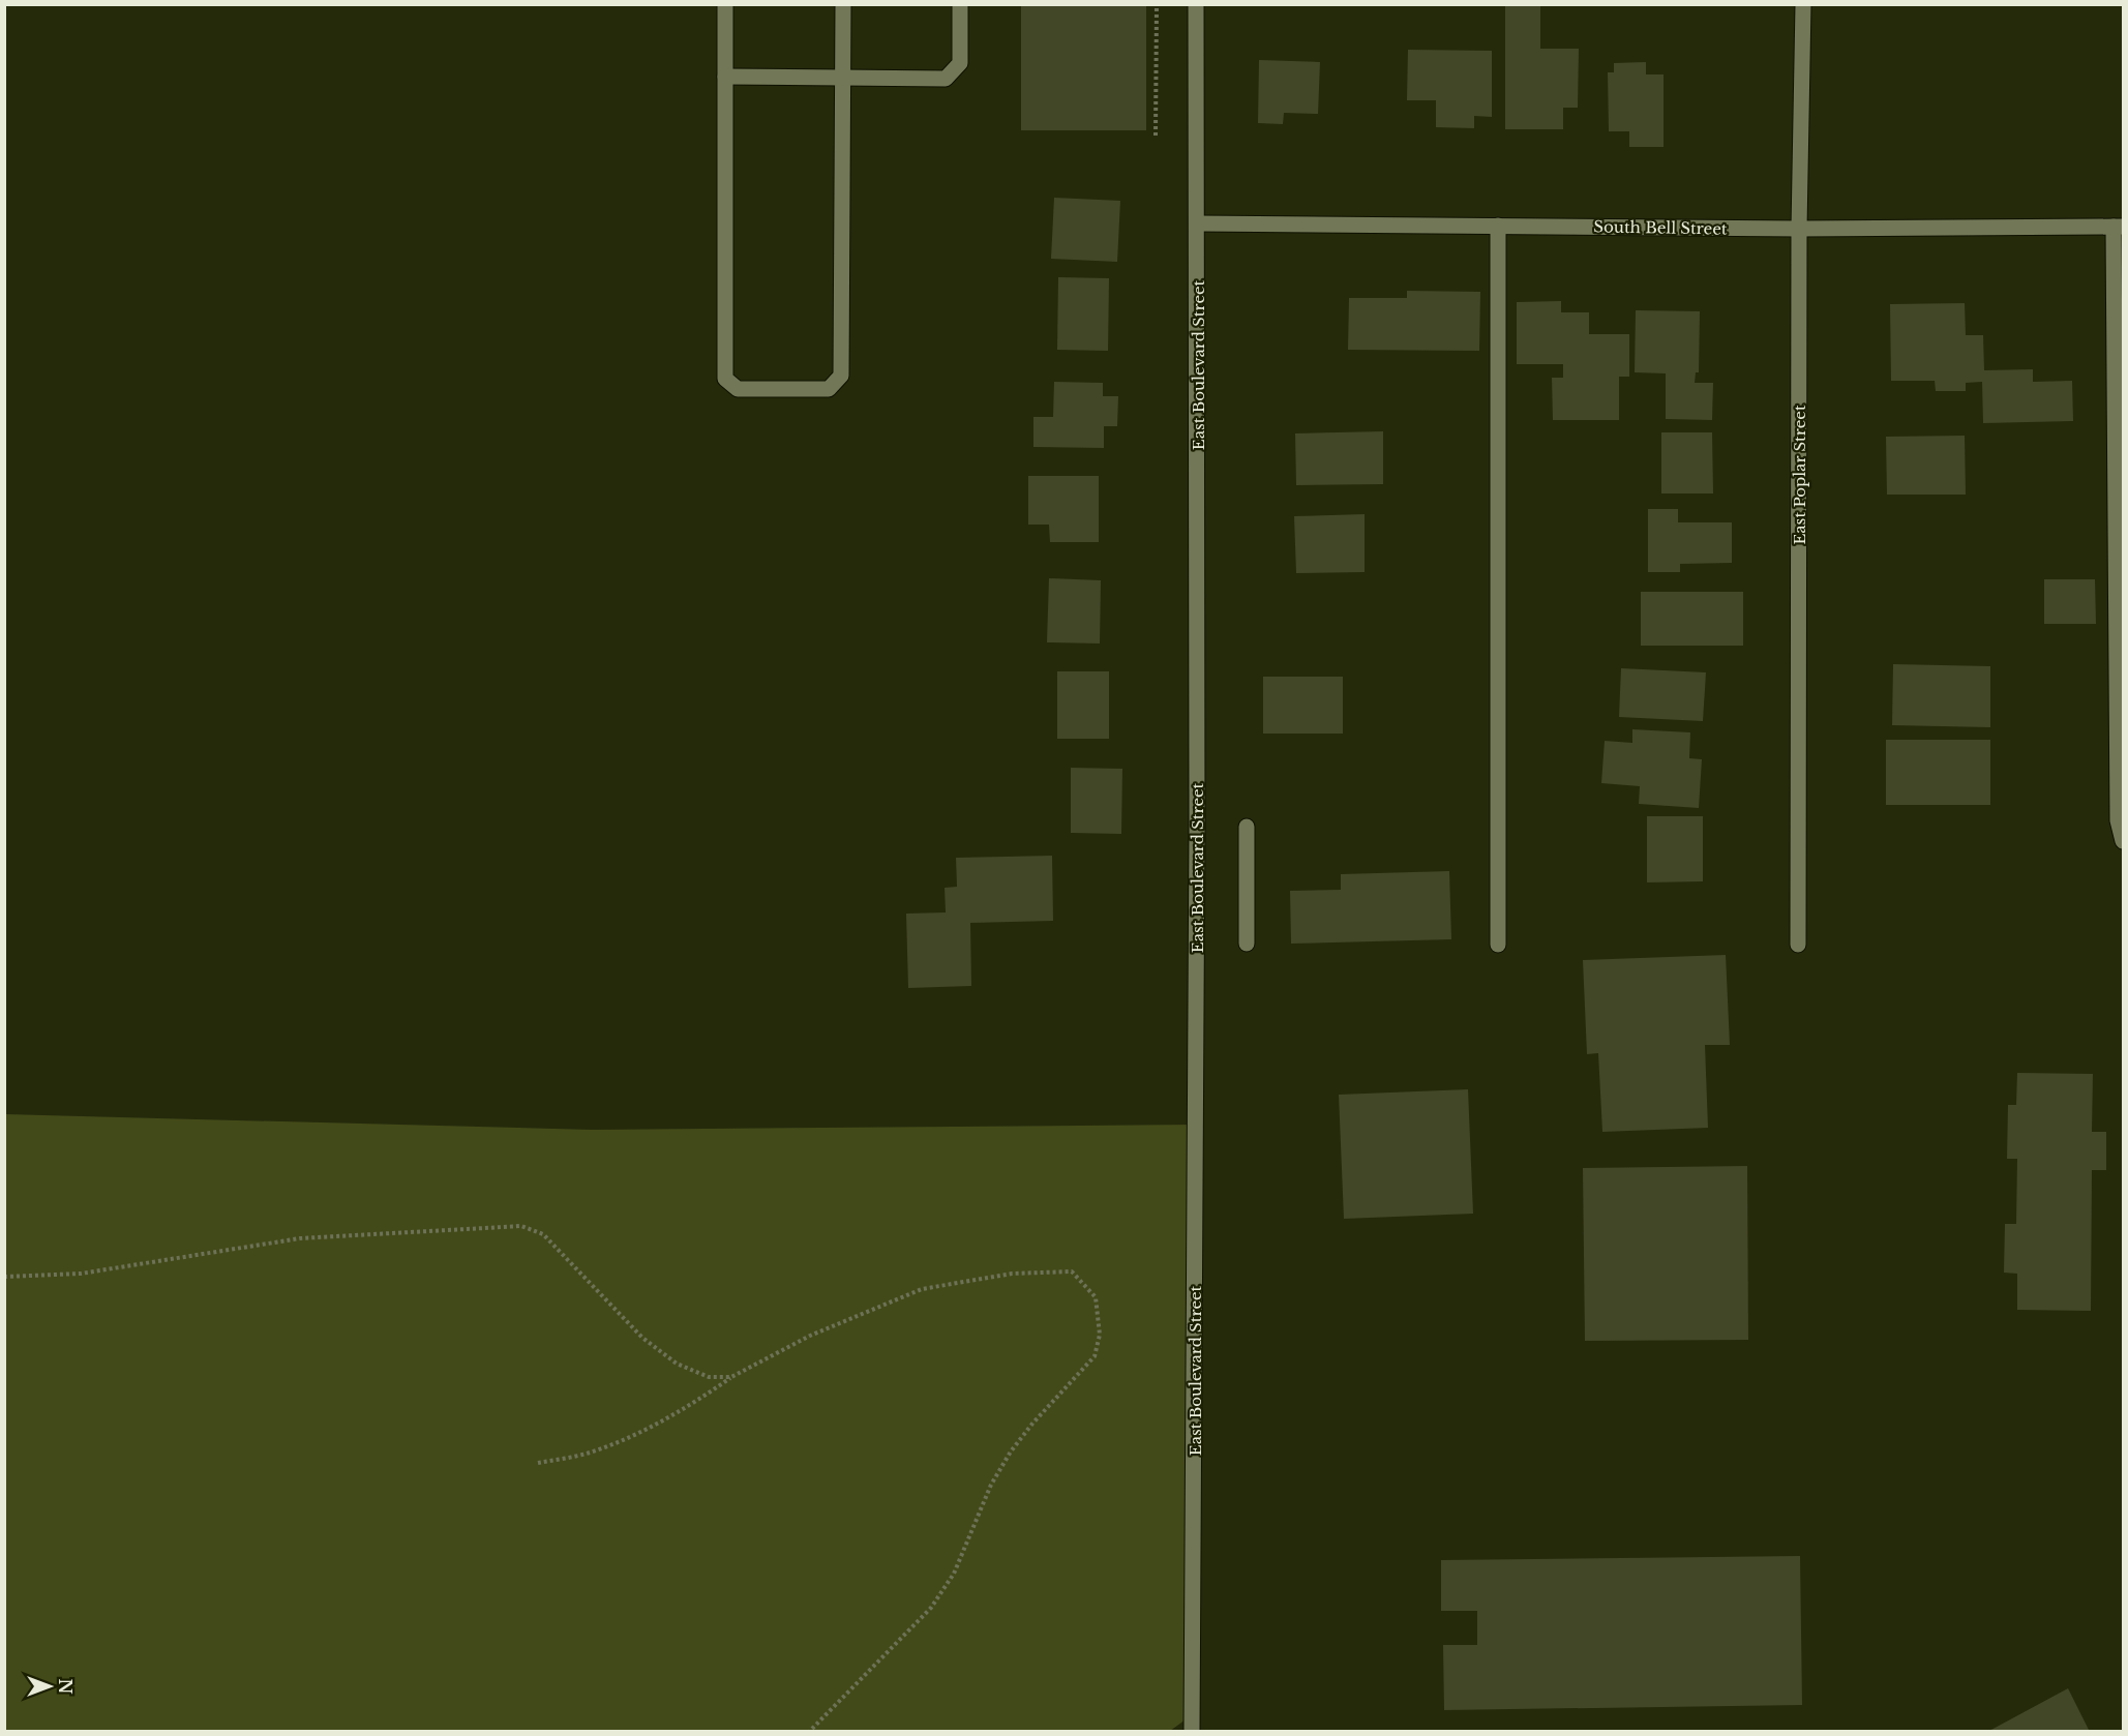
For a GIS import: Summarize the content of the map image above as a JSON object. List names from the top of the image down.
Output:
{
  "streets": {
    "street": ["South Bell Street", "East Boulevard Street", "East Poplar Street"]
  },
  "crossings": [
    ["South Bell Street", "East Boulevard Street"],
    ["South Bell Street", "East Poplar Street"]
  ],
  "north": "right"
}
